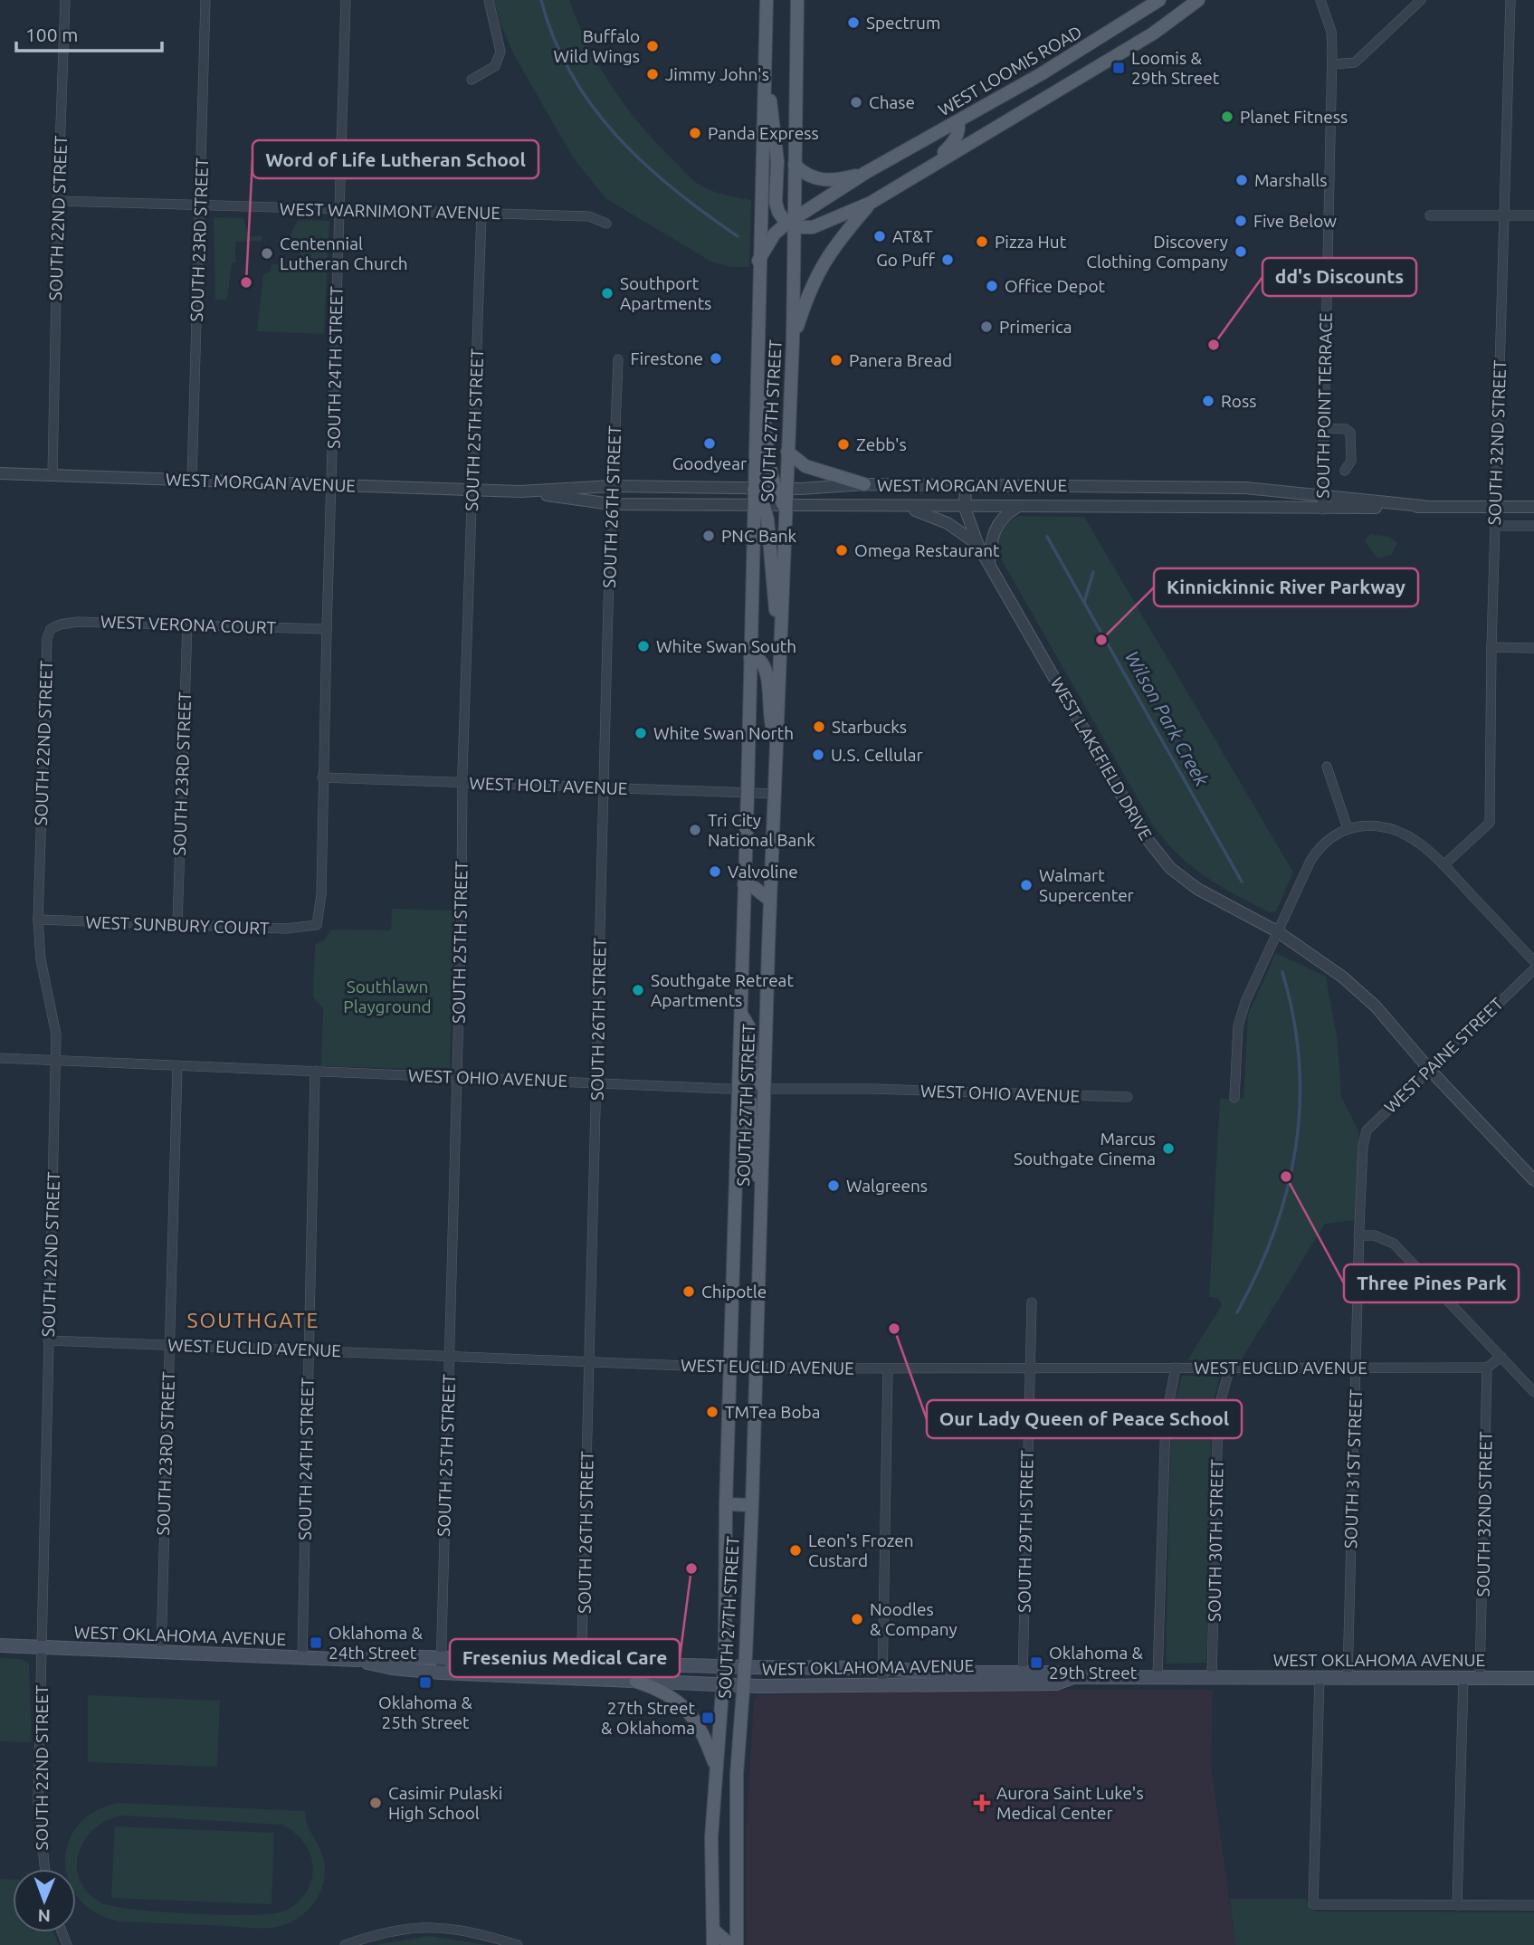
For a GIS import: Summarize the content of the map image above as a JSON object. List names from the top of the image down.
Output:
{
  "streets": {
    "main road": ["WEST LOOMIS ROAD", "SOUTH 27TH STREET", "WEST OKLAHOMA AVENUE"],
    "street": [
      "WEST WARNIMONT AVENUE",
      "SOUTH 22ND STREET",
      "SOUTH 23RD STREET",
      "SOUTH 24TH STREET",
      "SOUTH POINT TERRACE",
      "SOUTH 25TH STREET",
      "SOUTH 32ND STREET",
      "WEST MORGAN AVENUE",
      "SOUTH 26TH STREET",
      "WEST VERONA COURT",
      "WEST LAKEFIELD DRIVE",
      "WEST HOLT AVENUE",
      "WEST SUNBURY COURT",
      "WEST PAINE STREET",
      "WEST OHIO AVENUE",
      "WEST EUCLID AVENUE",
      "SOUTH 31ST STREET",
      "SOUTH 29TH STREET",
      "SOUTH 30TH STREET"
    ]
  },
  "crossings": [
    ["WEST LOOMIS ROAD", "SOUTH 27TH STREET"],
    ["WEST WARNIMONT AVENUE", "SOUTH 22ND STREET"],
    ["WEST WARNIMONT AVENUE", "SOUTH 23RD STREET"],
    ["WEST WARNIMONT AVENUE", "SOUTH 24TH STREET"],
    ["WEST WARNIMONT AVENUE", "SOUTH 25TH STREET"],
    ["SOUTH 22ND STREET", "WEST MORGAN AVENUE"],
    ["SOUTH 22ND STREET", "WEST VERONA COURT"],
    ["SOUTH 22ND STREET", "WEST SUNBURY COURT"],
    ["SOUTH 22ND STREET", "WEST OHIO AVENUE"],
    ["SOUTH 22ND STREET", "WEST EUCLID AVENUE"],
    ["SOUTH 22ND STREET", "WEST OKLAHOMA AVENUE"],
    ["SOUTH 23RD STREET", "WEST MORGAN AVENUE"],
    ["SOUTH 23RD STREET", "WEST VERONA COURT"],
    ["SOUTH 23RD STREET", "WEST SUNBURY COURT"],
    ["SOUTH 23RD STREET", "WEST OHIO AVENUE"],
    ["SOUTH 23RD STREET", "WEST EUCLID AVENUE"],
    ["SOUTH 23RD STREET", "WEST OKLAHOMA AVENUE"],
    ["SOUTH 24TH STREET", "WEST MORGAN AVENUE"],
    ["SOUTH 24TH STREET", "WEST VERONA COURT"],
    ["SOUTH 24TH STREET", "WEST HOLT AVENUE"],
    ["SOUTH 24TH STREET", "WEST SUNBURY COURT"],
    ["SOUTH 24TH STREET", "WEST OHIO AVENUE"],
    ["SOUTH 24TH STREET", "WEST EUCLID AVENUE"],
    ["SOUTH 24TH STREET", "WEST OKLAHOMA AVENUE"],
    ["SOUTH POINT TERRACE", "WEST MORGAN AVENUE"],
    ["SOUTH 27TH STREET", "WEST MORGAN AVENUE"],
    ["SOUTH 27TH STREET", "WEST HOLT AVENUE"],
    ["SOUTH 27TH STREET", "WEST OHIO AVENUE"],
    ["SOUTH 27TH STREET", "WEST EUCLID AVENUE"],
    ["SOUTH 27TH STREET", "WEST OKLAHOMA AVENUE"],
    ["SOUTH 25TH STREET", "WEST MORGAN AVENUE"],
    ["SOUTH 25TH STREET", "WEST HOLT AVENUE"],
    ["SOUTH 25TH STREET", "WEST OHIO AVENUE"],
    ["SOUTH 25TH STREET", "WEST EUCLID AVENUE"],
    ["SOUTH 25TH STREET", "WEST OKLAHOMA AVENUE"],
    ["SOUTH 32ND STREET", "WEST MORGAN AVENUE"],
    ["SOUTH 32ND STREET", "WEST EUCLID AVENUE"],
    ["SOUTH 32ND STREET", "WEST OKLAHOMA AVENUE"],
    ["WEST MORGAN AVENUE", "SOUTH 26TH STREET"],
    ["WEST MORGAN AVENUE", "WEST LAKEFIELD DRIVE"],
    ["SOUTH 26TH STREET", "WEST HOLT AVENUE"],
    ["SOUTH 26TH STREET", "WEST OHIO AVENUE"],
    ["SOUTH 26TH STREET", "WEST EUCLID AVENUE"],
    ["SOUTH 26TH STREET", "WEST OKLAHOMA AVENUE"],
    ["WEST LAKEFIELD DRIVE", "WEST PAINE STREET"],
    ["WEST PAINE STREET", "SOUTH 31ST STREET"],
    ["WEST EUCLID AVENUE", "SOUTH 31ST STREET"],
    ["WEST EUCLID AVENUE", "SOUTH 29TH STREET"],
    ["WEST EUCLID AVENUE", "SOUTH 30TH STREET"],
    ["SOUTH 31ST STREET", "WEST OKLAHOMA AVENUE"],
    ["SOUTH 29TH STREET", "WEST OKLAHOMA AVENUE"],
    ["SOUTH 30TH STREET", "WEST OKLAHOMA AVENUE"]
  ],
  "districts": ["SOUTHGATE"],
  "water": ["Wilson Park Creek"],
  "parks": ["Southlawn Playground"],
  "places": {
    "other": [
      "Spectrum",
      "Buffalo Wild Wings",
      "Jimmy John's",
      "Chase",
      "Planet Fitness",
      "Panda Express",
      "Marshalls",
      "Five Below",
      "AT&T",
      "Pizza Hut",
      "Discovery Clothing Company",
      "Centennial Lutheran Church",
      "Go Puff",
      "Word of Life Lutheran School",
      "Office Depot",
      "Southport Apartments",
      "Primerica",
      "dd's Discounts",
      "Firestone",
      "Panera Bread",
      "Ross",
      "Goodyear",
      "Zebb's",
      "PNC Bank",
      "Omega Restaurant",
      "Kinnickinnic River Parkway",
      "White Swan South",
      "Starbucks",
      "White Swan North",
      "U.S. Cellular",
      "Tri City National Bank",
      "Valvoline",
      "Walmart Supercenter",
      "Southgate Retreat Apartments",
      "Marcus Southgate Cinema",
      "Three Pines Park",
      "Walgreens",
      "Chipotle",
      "Our Lady Queen of Peace School",
      "TMTea Boba",
      "Leon's Frozen Custard",
      "Fresenius Medical Care",
      "Noodles & Company",
      "Casimir Pulaski High School"
    ],
    "transit": [
      "Loomis & 29th Street",
      "Oklahoma & 24th Street",
      "Oklahoma & 29th Street",
      "Oklahoma & 25th Street",
      "27th Street & Oklahoma"
    ],
    "health": ["Aurora Saint Luke's Medical Center"]
  },
  "scale_bar": "100 m",
  "north": "bottom"
}
